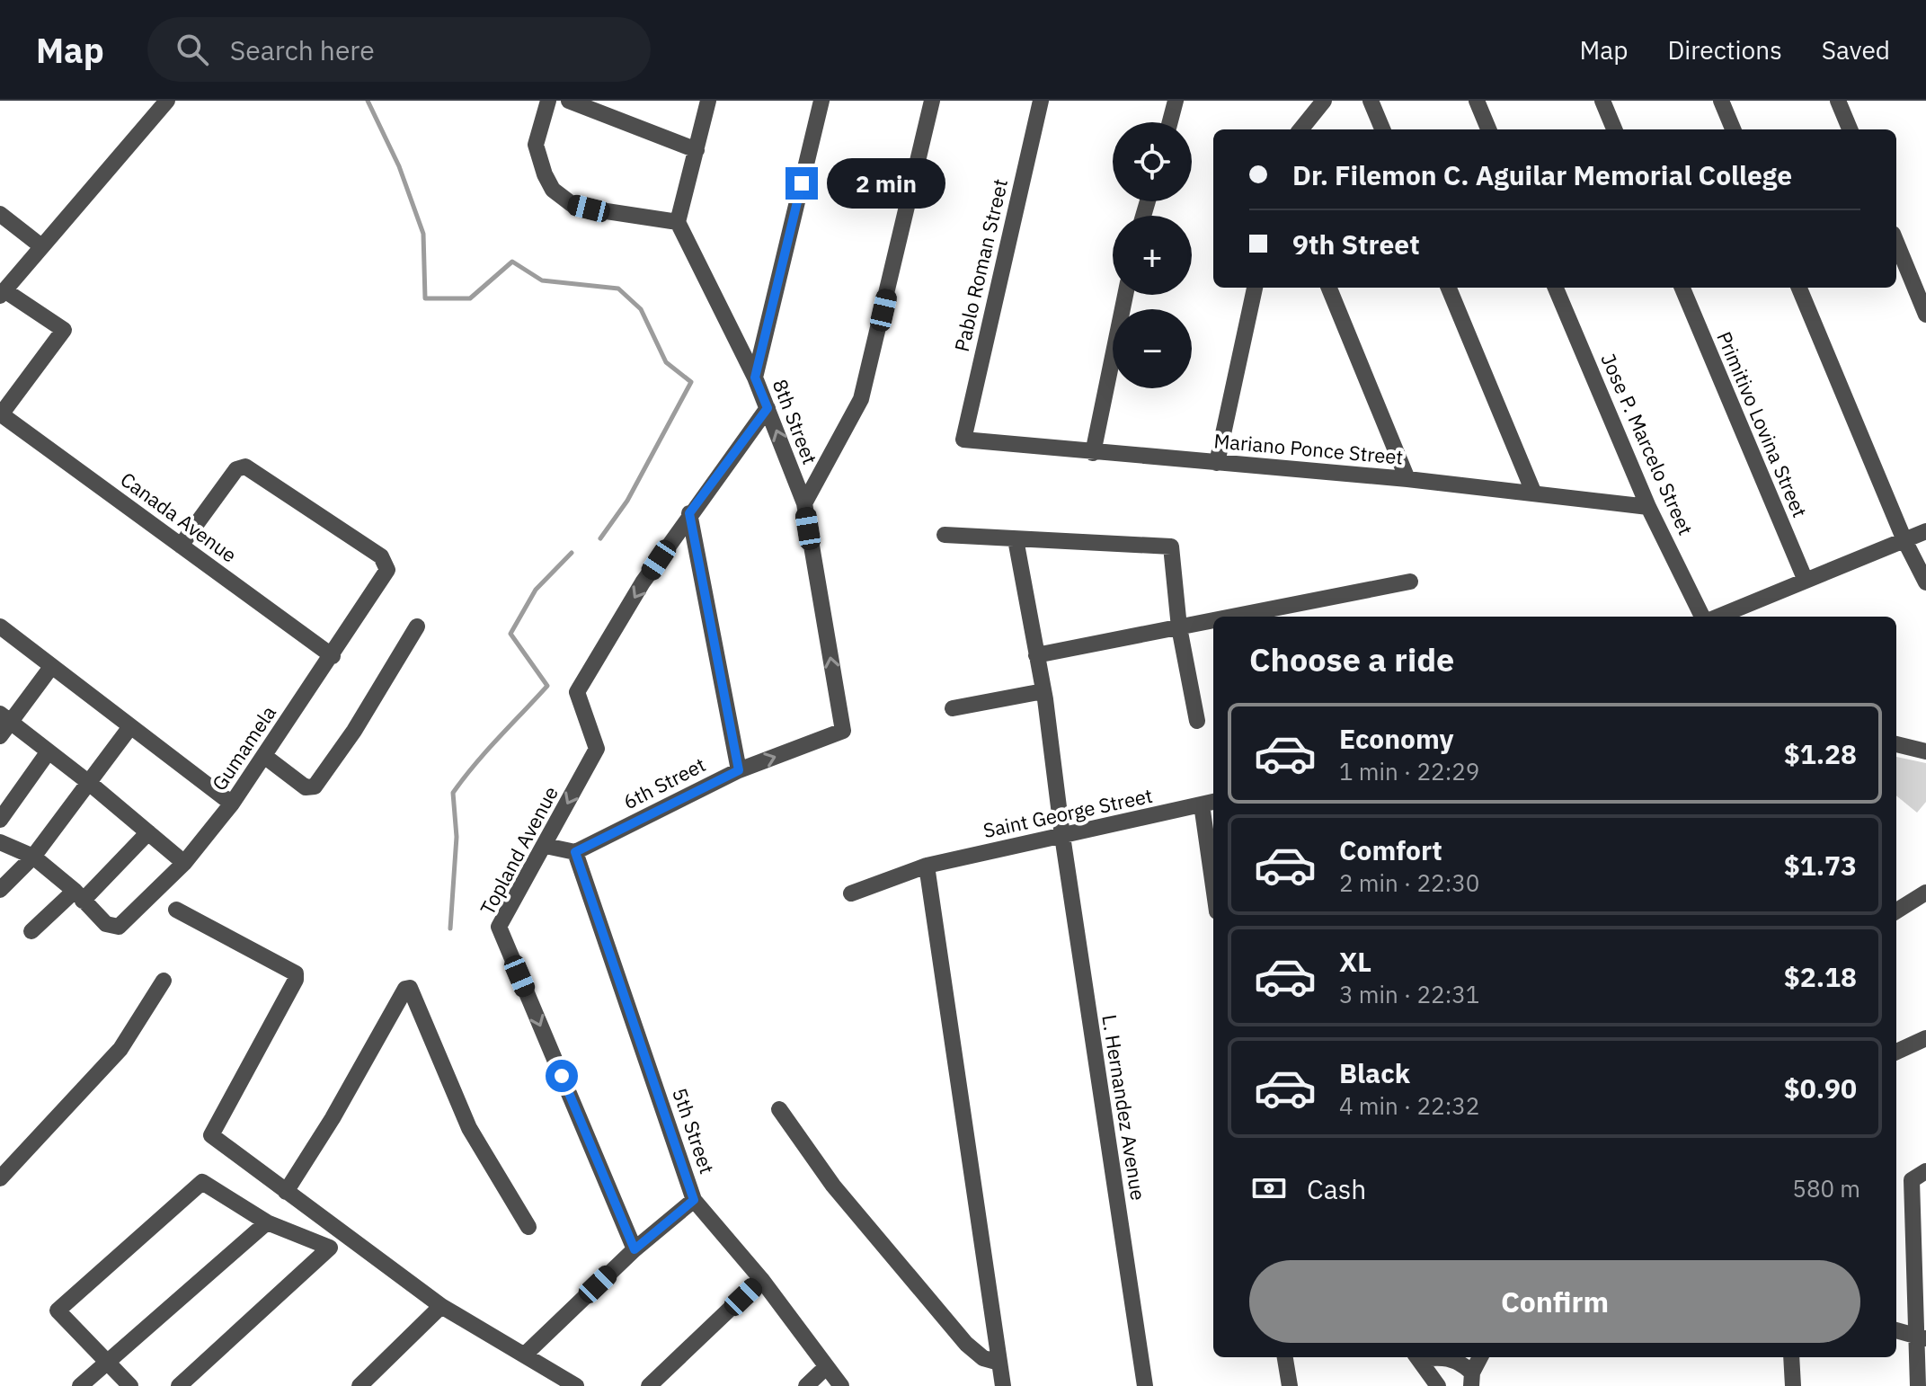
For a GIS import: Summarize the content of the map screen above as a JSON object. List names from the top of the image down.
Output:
{
  "streets": {
    "street": [
      "Pablo Roman Street",
      "8th Street",
      "Primitivo Lovina Street",
      "Jose P. Marcelo Street",
      "Mariano Ponce Street",
      "Canada Avenue",
      "Gumamela",
      "6th Street",
      "Saint George Street",
      "Topland Avenue",
      "L. Hernandez Avenue",
      "5th Street"
    ]
  },
  "crossings": [
    ["Pablo Roman Street", "Mariano Ponce Street"],
    ["8th Street", "6th Street"],
    ["8th Street", "Topland Avenue"],
    ["Jose P. Marcelo Street", "Mariano Ponce Street"],
    ["Canada Avenue", "Gumamela"],
    ["6th Street", "5th Street"],
    ["Saint George Street", "L. Hernandez Avenue"]
  ],
  "one_way": ["6th Street"],
  "page": {
    "header": "Map",
    "search": "Search here",
    "nav": ["Map", "Directions", "Saved"],
    "map_buttons": ["+", "−"],
    "banner": ["Dr. Filemon C. Aguilar Memorial College", "9th Street"],
    "bubble": "2 min",
    "heading": "Choose a ride",
    "list": [
      {
        "name": "Economy",
        "note": "1 min · 22:29",
        "value": "$1.28"
      },
      {
        "name": "Comfort",
        "note": "2 min · 22:30",
        "value": "$1.73"
      },
      {
        "name": "XL",
        "note": "3 min · 22:31",
        "value": "$2.18"
      },
      {
        "name": "Black",
        "note": "4 min · 22:32",
        "value": "$0.90"
      }
    ],
    "pay": ["Cash", "580 m"],
    "buttons": "Confirm"
  }
}
